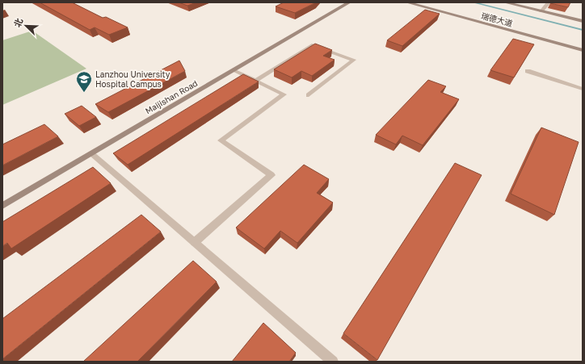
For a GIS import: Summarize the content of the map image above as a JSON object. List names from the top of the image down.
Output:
{
  "streets": {
    "street": ["瑞德大道", "Maijishan Road"]
  },
  "places": {
    "school or university": ["Lanzhou University Hospital Campus"]
  },
  "north": "top left"
}
